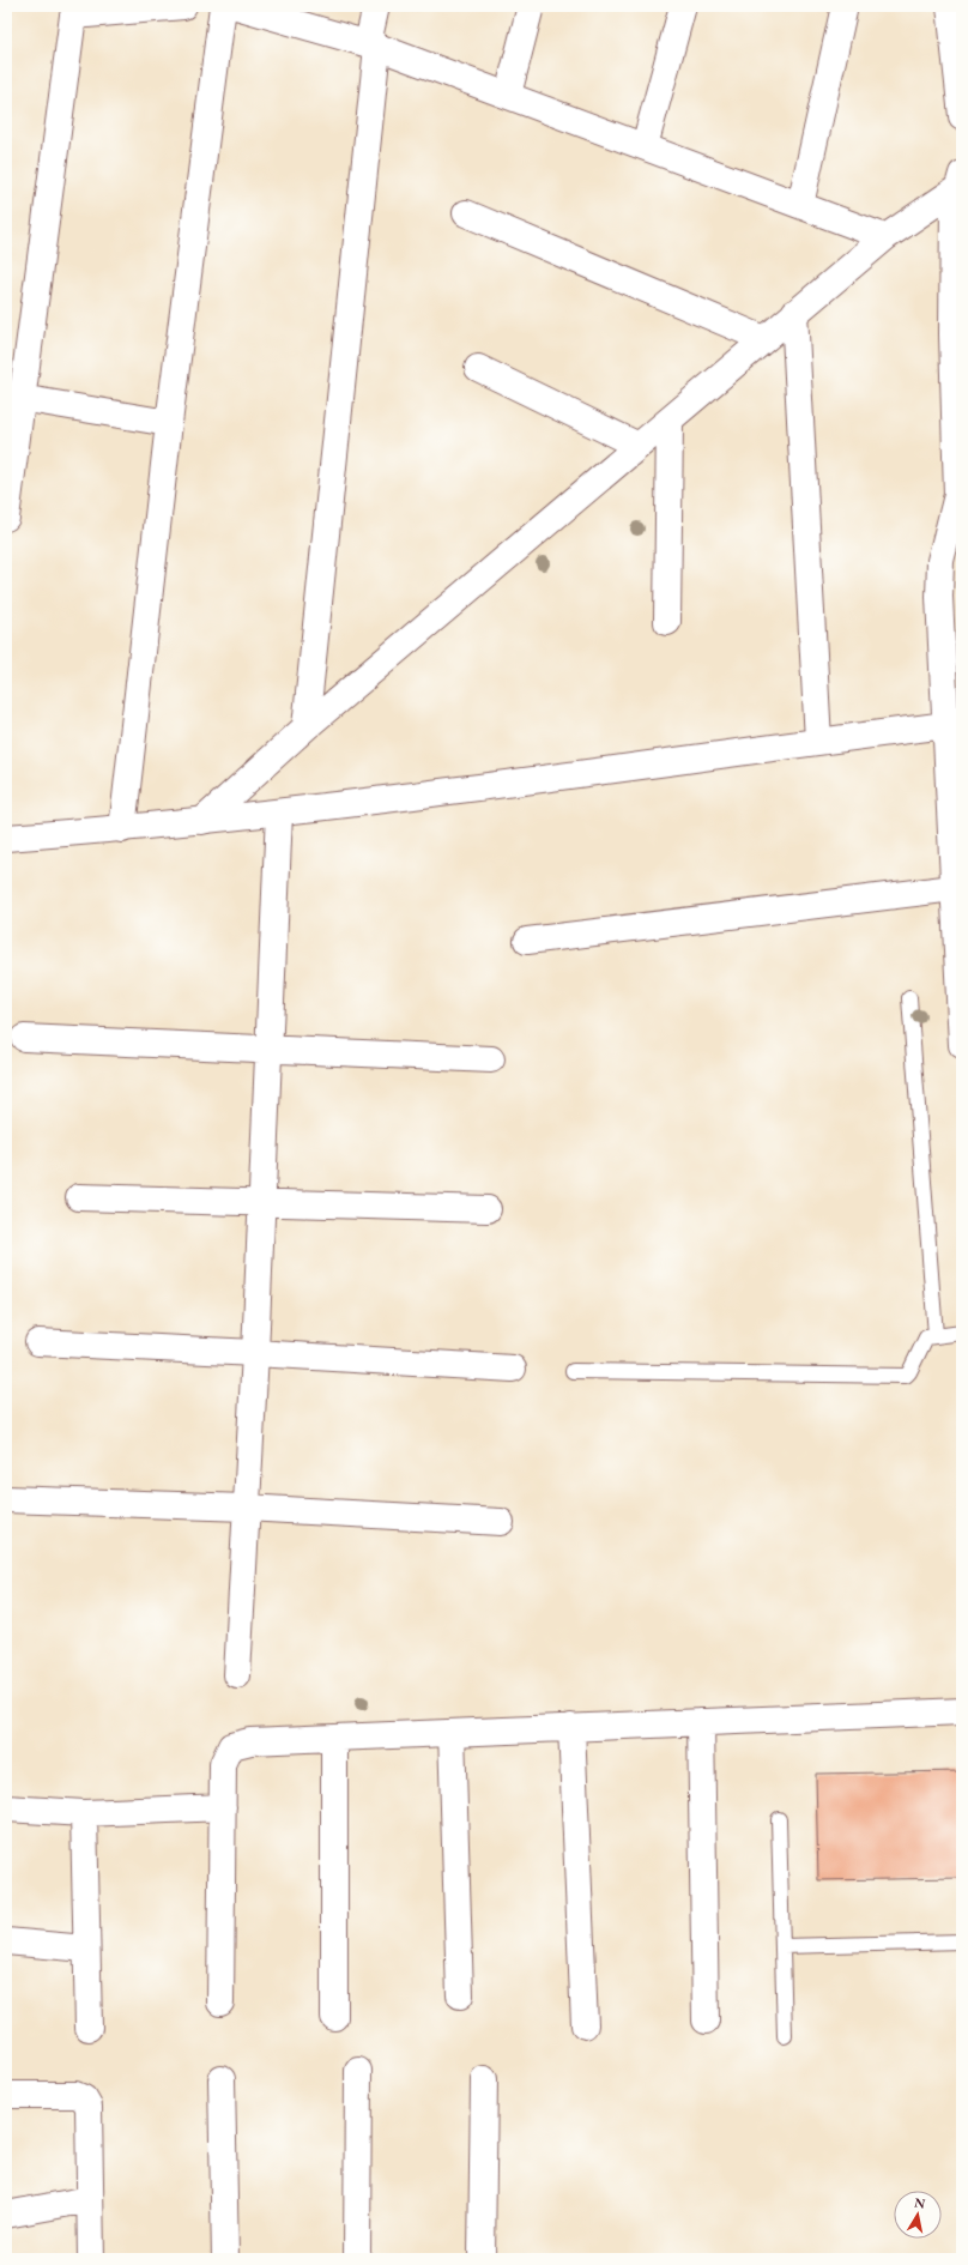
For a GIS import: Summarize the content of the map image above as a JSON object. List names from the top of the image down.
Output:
{
  "north": "top"
}
